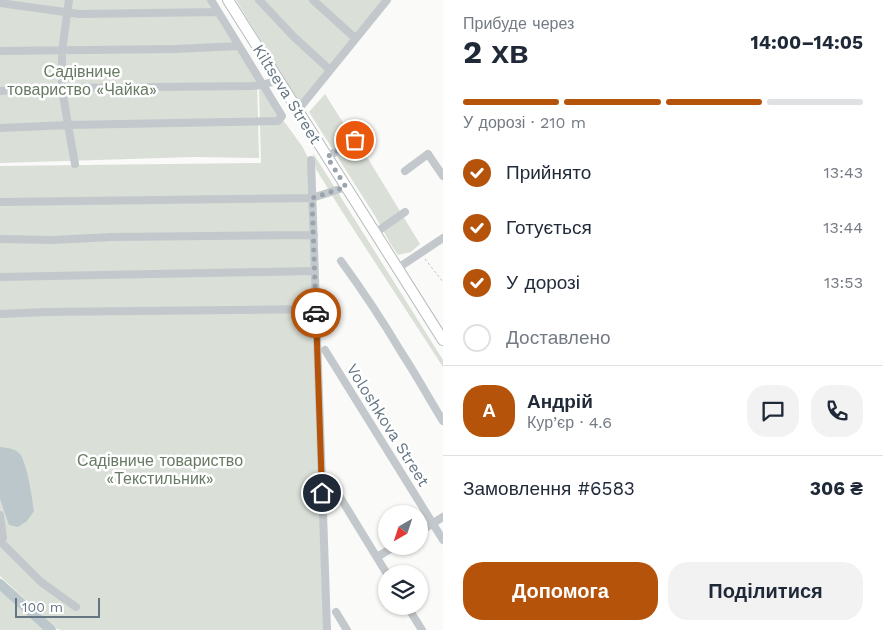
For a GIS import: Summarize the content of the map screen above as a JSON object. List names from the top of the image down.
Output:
{
  "streets": {
    "main road": ["Kiltseva Street"],
    "street": ["Voloshkova Street"]
  },
  "parks": ["Садівниче товариство «Чайка»", "Садівниче товариство «Текстильник»"],
  "scale_bar": "100 m",
  "north": "bottom left",
  "page": {
    "heading": ["2 хв", "Прибуде через", "14:00–14:05"],
    "panel": [
      "Андрій",
      "Кур’єр · 4.6",
      "Замовлення #6583",
      "306 ₴"
    ],
    "bar": "У дорозі · 210 m",
    "list": [
      ["Прийнято", "13:43"],
      ["Готується", "13:44"],
      ["У дорозі", "13:53"],
      "Доставлено"
    ],
    "round": "А",
    "buttons": ["Допомога", "Поділитися"],
    "scale": "100 m"
  }
}
